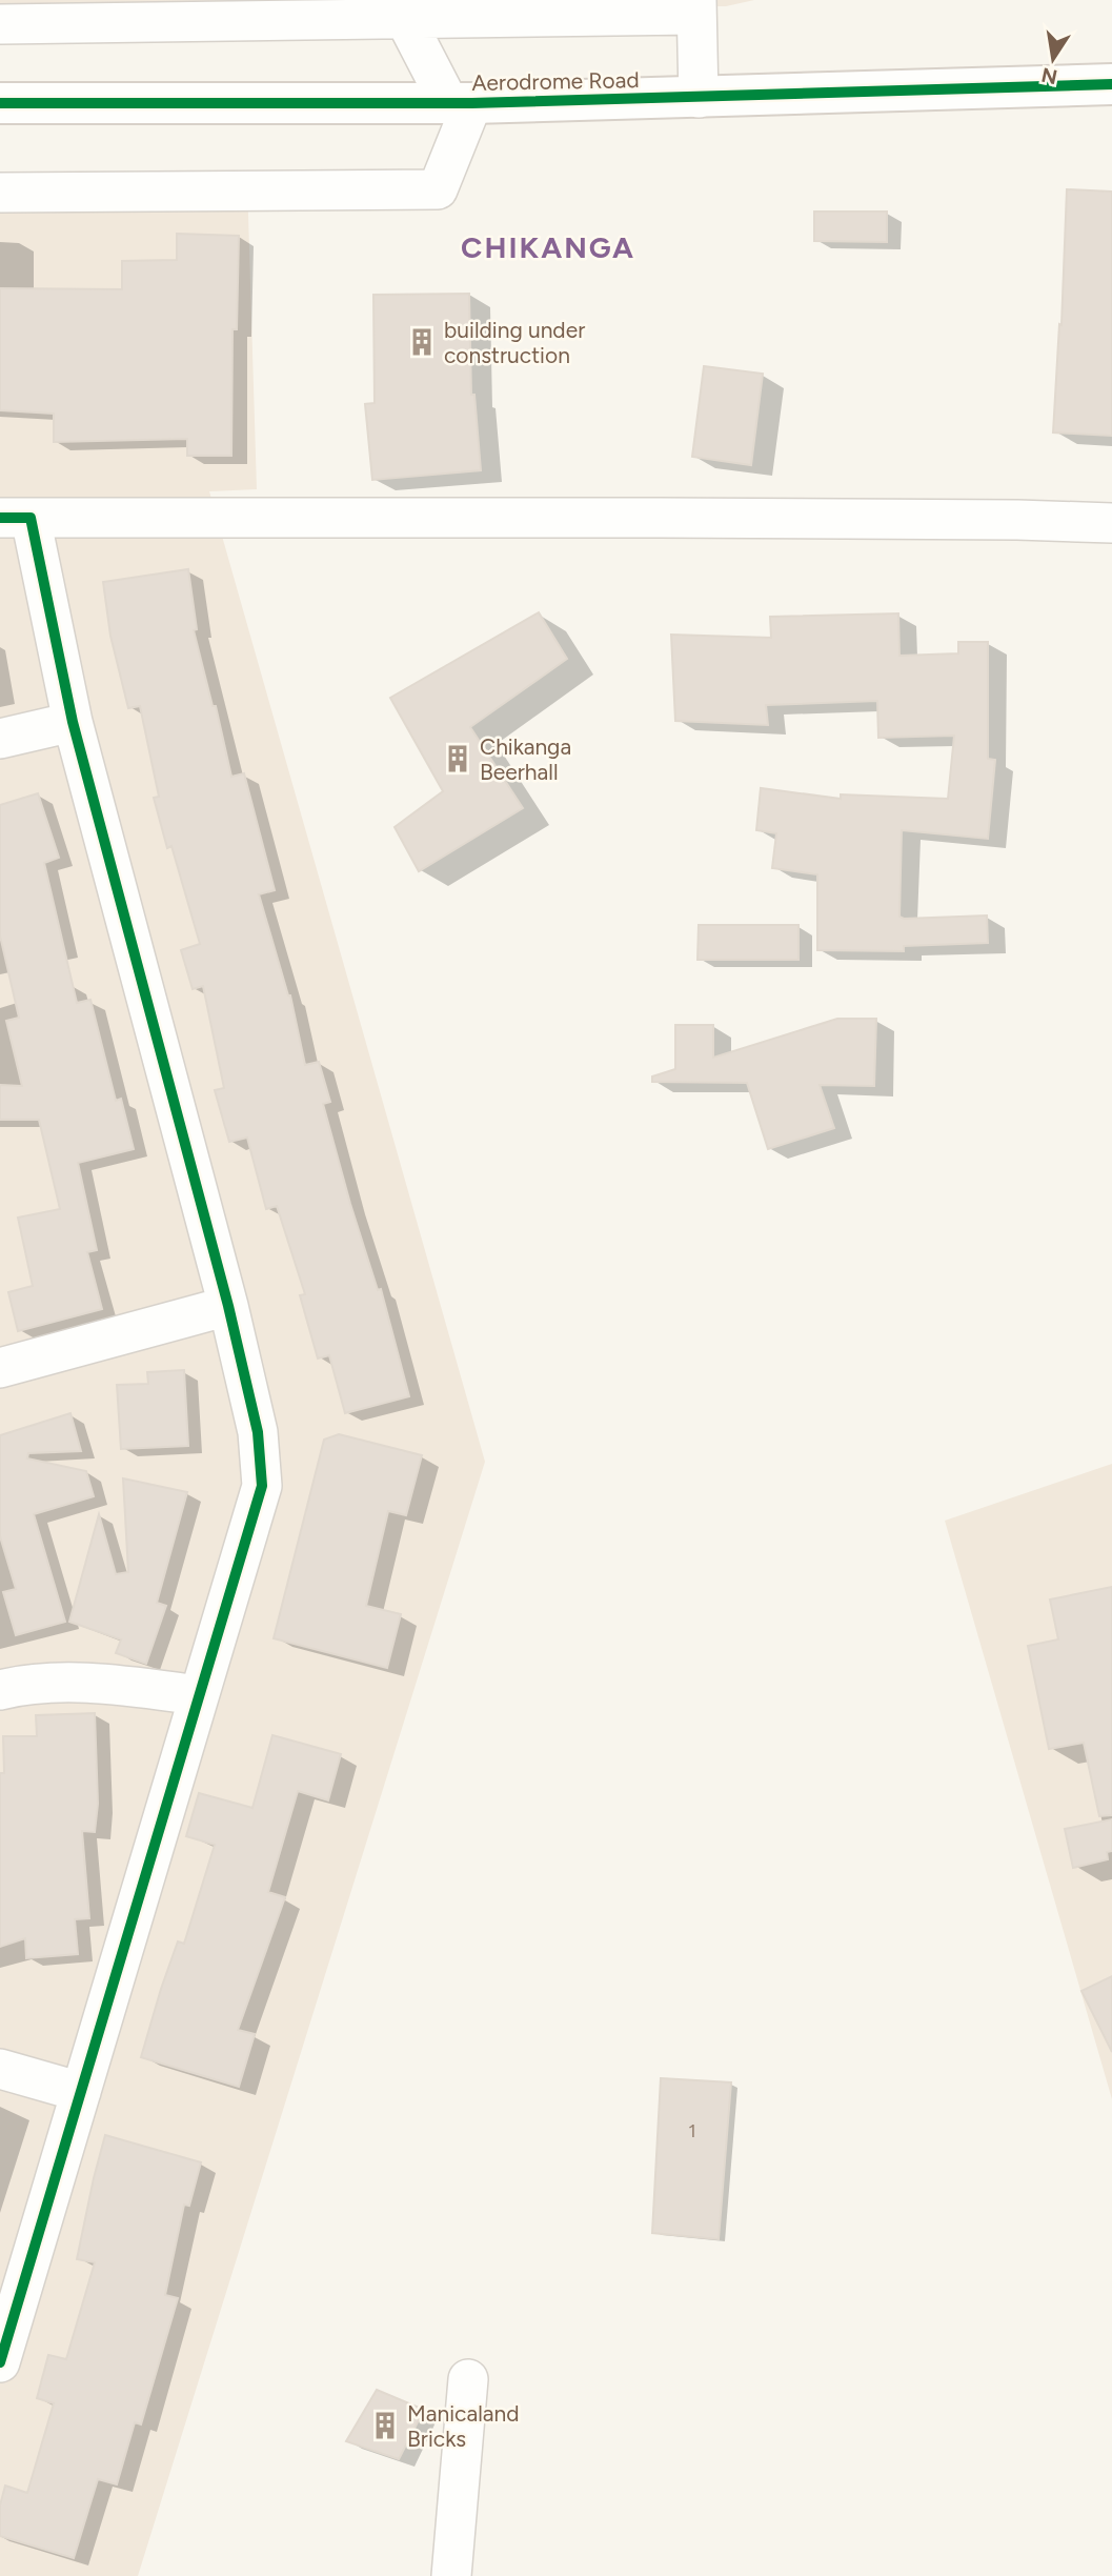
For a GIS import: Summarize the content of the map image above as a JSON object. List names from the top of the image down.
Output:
{
  "streets": {
    "street": ["Aerodrome Road"]
  },
  "districts": ["CHIKANGA"],
  "places": {
    "building": ["building under construction", "Chikanga Beerhall", "Manicaland Bricks"]
  },
  "house_numbers": ["1"],
  "north": "bottom"
}
